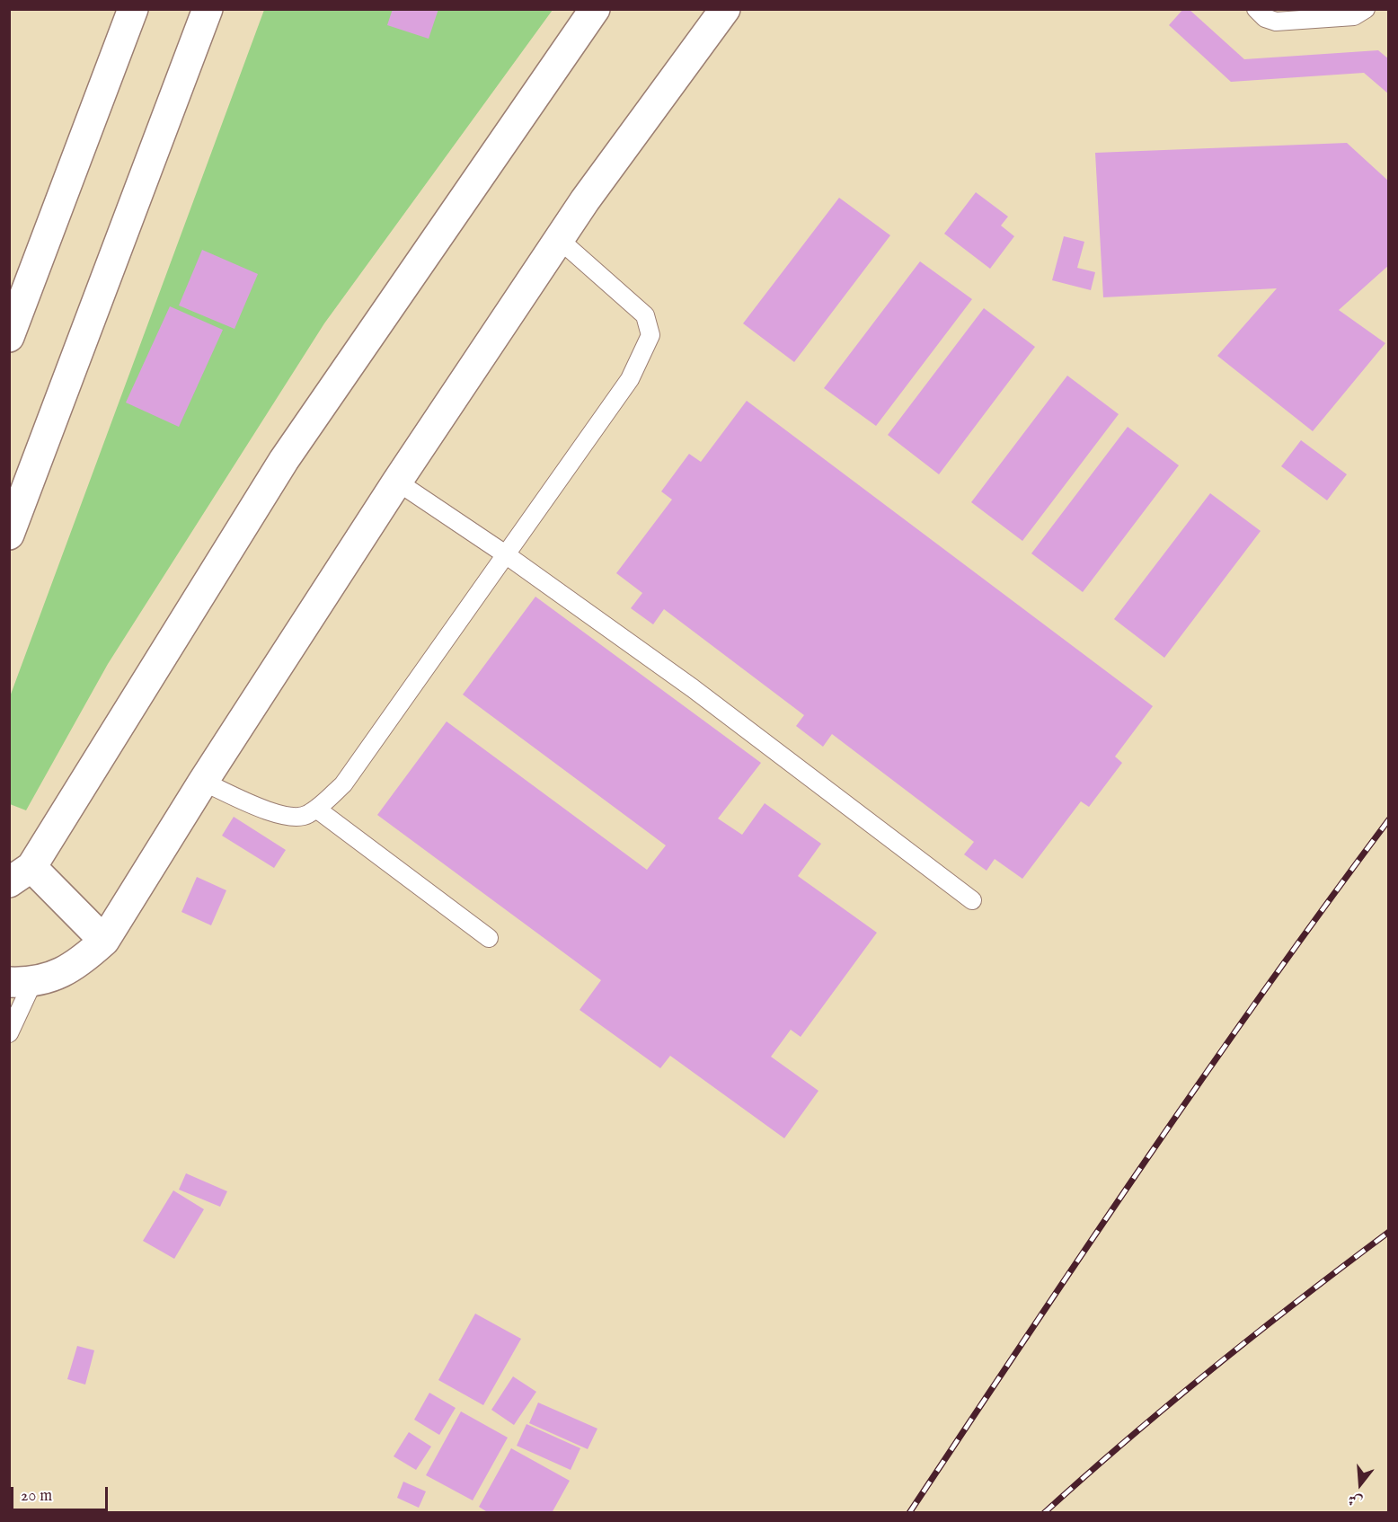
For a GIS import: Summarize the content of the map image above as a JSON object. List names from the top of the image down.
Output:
{
  "scale_bar": "20 m",
  "north": "bottom"
}
